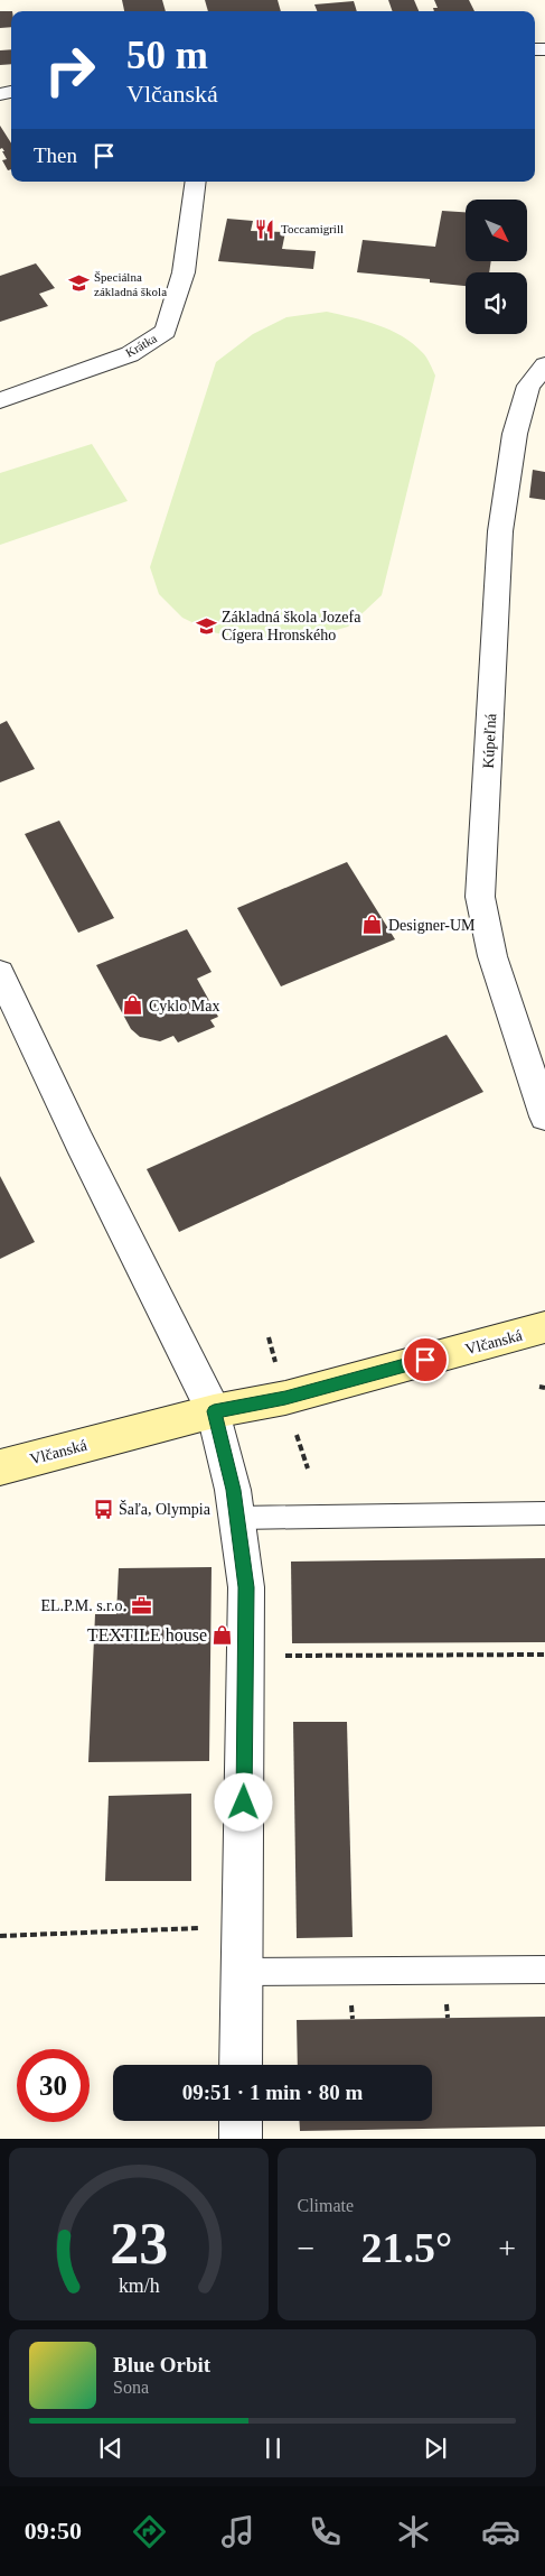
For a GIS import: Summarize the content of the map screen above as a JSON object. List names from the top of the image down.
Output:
{
  "streets": {
    "street": ["Krátka", "Kúpeľná", "Vlčanská"]
  },
  "places": {
    "restaurant": ["Toccamigrill"],
    "school or university": ["Špeciálna základná škola", "Základná škola Jozefa Cígera Hronského"],
    "shop": ["Designer-UM", "Cyklo Max", "TEXTILE house"],
    "bus stop": ["Šaľa, Olympia"],
    "office": ["EL.P.M. s.r.o."]
  },
  "north": "bottom right",
  "page": {
    "turn": ["50 m", "Vlčanská"],
    "then": "Then",
    "limit": "30",
    "trip": "09:51 · 1 min · 80 m",
    "tile": "Climate",
    "heat": ["−", "21.5°", "+"],
    "song": ["Blue Orbit", "Sona"],
    "tabs": "09:50",
    "gauge": ["23", "km/h"]
  }
}
